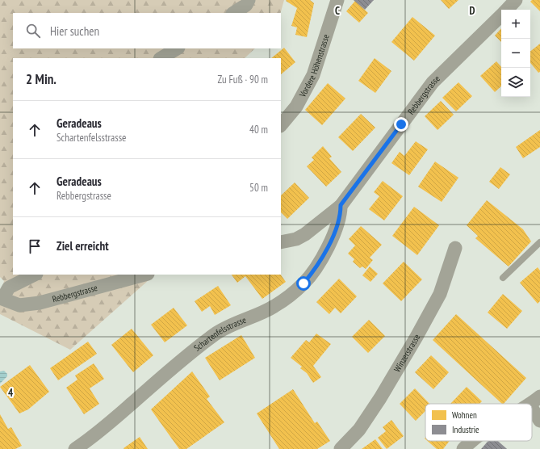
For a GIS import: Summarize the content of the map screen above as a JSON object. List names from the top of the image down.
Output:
{
  "streets": {
    "street": [
      "Vordere Höhenstrasse",
      "Rebbergstrasse",
      "Schartenfelsstrasse",
      "Winzerstrasse"
    ]
  },
  "crossings": [
    ["Rebbergstrasse", "Schartenfelsstrasse"]
  ],
  "legend": ["Wohnen", "Industrie"],
  "page": {
    "map_buttons": ["+", "−"],
    "search": "Hier suchen",
    "heading": ["2 Min.", "Zu Fuß · 90 m"],
    "list": [
      ["Geradeaus", "Schartenfelsstrasse", "40 m"],
      ["Geradeaus", "Rebbergstrasse", "50 m"],
      "Ziel erreicht"
    ]
  },
  "grid": {
    "columns": ["C", "D"],
    "rows": ["4"]
  }
}
